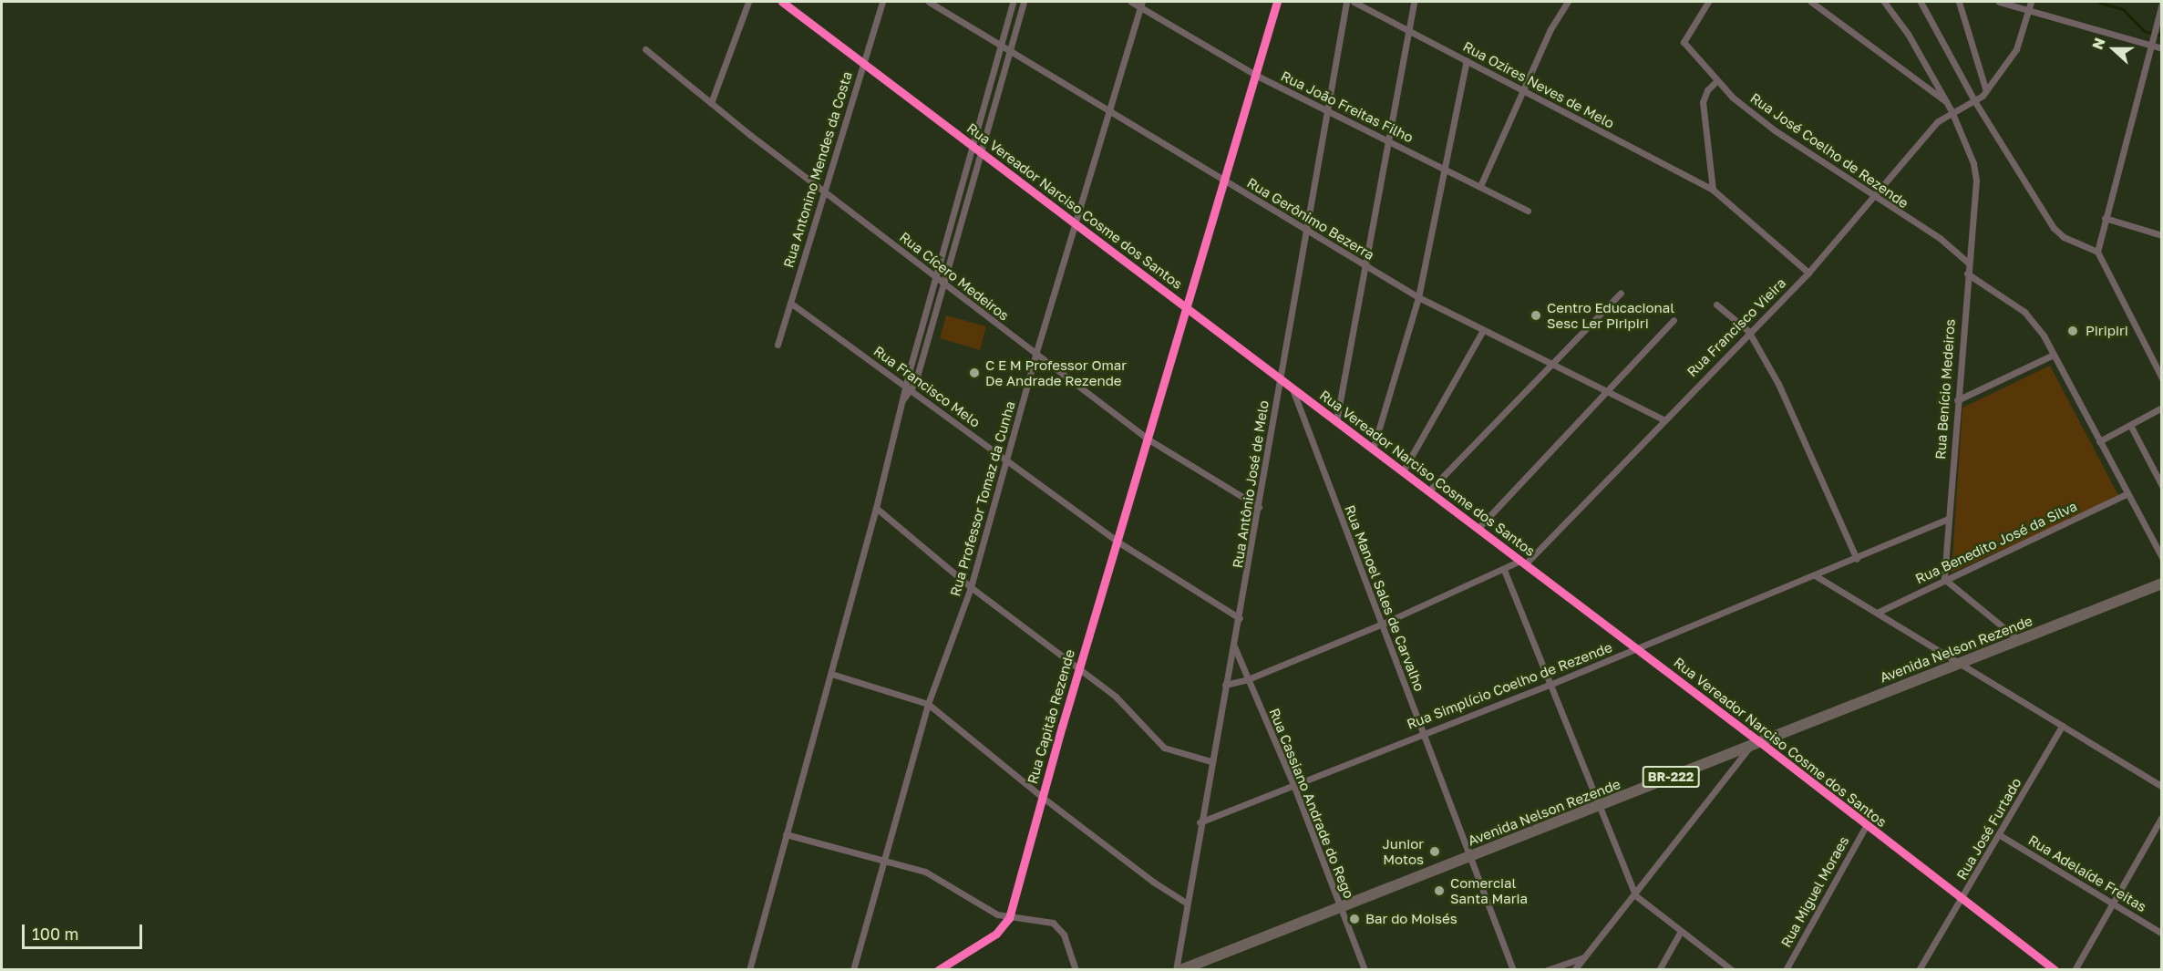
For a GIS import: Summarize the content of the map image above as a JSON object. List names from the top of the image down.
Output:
{
  "streets": {
    "main road": ["Avenida Nelson Rezende", "BR-222"],
    "street": [
      "Rua Ozires Neves de Melo",
      "Rua João Freitas Filho",
      "Rua José Coelho de Rezende",
      "Rua Antonino Mendes da Costa",
      "Rua Vereador Narciso Cosme dos Santos",
      "Rua Gerônimo Bezerra",
      "Rua Cícero Medeiros",
      "Rua Francisco Vieira",
      "Rua Francisco Melo",
      "Rua Benício Medeiros",
      "Rua Antônio José de Melo",
      "Rua Professor Tomaz da Cunha",
      "Rua Benedito José da Silva",
      "Rua Manoel Sales de Carvalho",
      "Rua Simplício Coelho de Rezende",
      "Rua Capitão Rezende",
      "Rua Cassiano Andrade do Rego",
      "Rua José Furtado",
      "Rua Adelaíde Freitas",
      "Rua Miguel Moraes"
    ]
  },
  "crossings": [
    ["Rua Ozires Neves de Melo", "Rua Francisco Vieira"],
    ["Rua João Freitas Filho", "Rua Antônio José de Melo"],
    ["Rua João Freitas Filho", "Rua Professor Tomaz da Cunha"],
    ["Rua João Freitas Filho", "Rua Capitão Rezende"],
    ["Rua José Coelho de Rezende", "Rua Francisco Vieira"],
    ["Rua José Coelho de Rezende", "Rua Benício Medeiros"],
    ["Rua Antonino Mendes da Costa", "Rua Vereador Narciso Cosme dos Santos"],
    ["Rua Antonino Mendes da Costa", "Rua Cícero Medeiros"],
    ["Rua Antonino Mendes da Costa", "Rua Francisco Melo"],
    ["Rua Vereador Narciso Cosme dos Santos", "Rua Francisco Vieira"],
    ["Rua Vereador Narciso Cosme dos Santos", "Rua Antônio José de Melo"],
    ["Rua Vereador Narciso Cosme dos Santos", "Rua Professor Tomaz da Cunha"],
    ["Rua Vereador Narciso Cosme dos Santos", "Rua Manoel Sales de Carvalho"],
    ["Rua Vereador Narciso Cosme dos Santos", "Avenida Nelson Rezende"],
    ["Rua Vereador Narciso Cosme dos Santos", "Rua Simplício Coelho de Rezende"],
    ["Rua Vereador Narciso Cosme dos Santos", "Rua Capitão Rezende"],
    ["Rua Vereador Narciso Cosme dos Santos", "Rua José Furtado"],
    ["Rua Vereador Narciso Cosme dos Santos", "Rua Miguel Moraes"],
    ["Rua Gerônimo Bezerra", "Rua Francisco Vieira"],
    ["Rua Gerônimo Bezerra", "Rua Antônio José de Melo"],
    ["Rua Gerônimo Bezerra", "Rua Professor Tomaz da Cunha"],
    ["Rua Gerônimo Bezerra", "Rua Capitão Rezende"],
    ["Rua Cícero Medeiros", "Rua Antônio José de Melo"],
    ["Rua Cícero Medeiros", "Rua Professor Tomaz da Cunha"],
    ["Rua Cícero Medeiros", "Rua Capitão Rezende"],
    ["Rua Francisco Vieira", "Rua Benício Medeiros"],
    ["Rua Francisco Vieira", "Rua Antônio José de Melo"],
    ["Rua Francisco Vieira", "Rua Manoel Sales de Carvalho"],
    ["Rua Francisco Vieira", "Rua Cassiano Andrade do Rego"],
    ["Rua Francisco Melo", "Rua Antônio José de Melo"],
    ["Rua Francisco Melo", "Rua Professor Tomaz da Cunha"],
    ["Rua Francisco Melo", "Rua Capitão Rezende"],
    ["Rua Benício Medeiros", "Rua Benedito José da Silva"],
    ["Rua Benício Medeiros", "Rua Simplício Coelho de Rezende"],
    ["Rua Antônio José de Melo", "Rua Simplício Coelho de Rezende"],
    ["Rua Antônio José de Melo", "Rua Cassiano Andrade do Rego"],
    ["Rua Manoel Sales de Carvalho", "Avenida Nelson Rezende"],
    ["Rua Manoel Sales de Carvalho", "Rua Simplício Coelho de Rezende"],
    ["Avenida Nelson Rezende", "Rua Cassiano Andrade do Rego"],
    ["Rua Simplício Coelho de Rezende", "Rua Cassiano Andrade do Rego"],
    ["Rua José Furtado", "Rua Adelaíde Freitas"]
  ],
  "places": [
    "Centro Educacional Sesc Ler Piripiri",
    "Piripiri",
    "C E M Professor Omar De Andrade Rezende",
    "Junior Motos",
    "Comercial Santa Maria",
    "Bar do Moisés"
  ],
  "scale_bar": "100 m",
  "north": "left"
}
